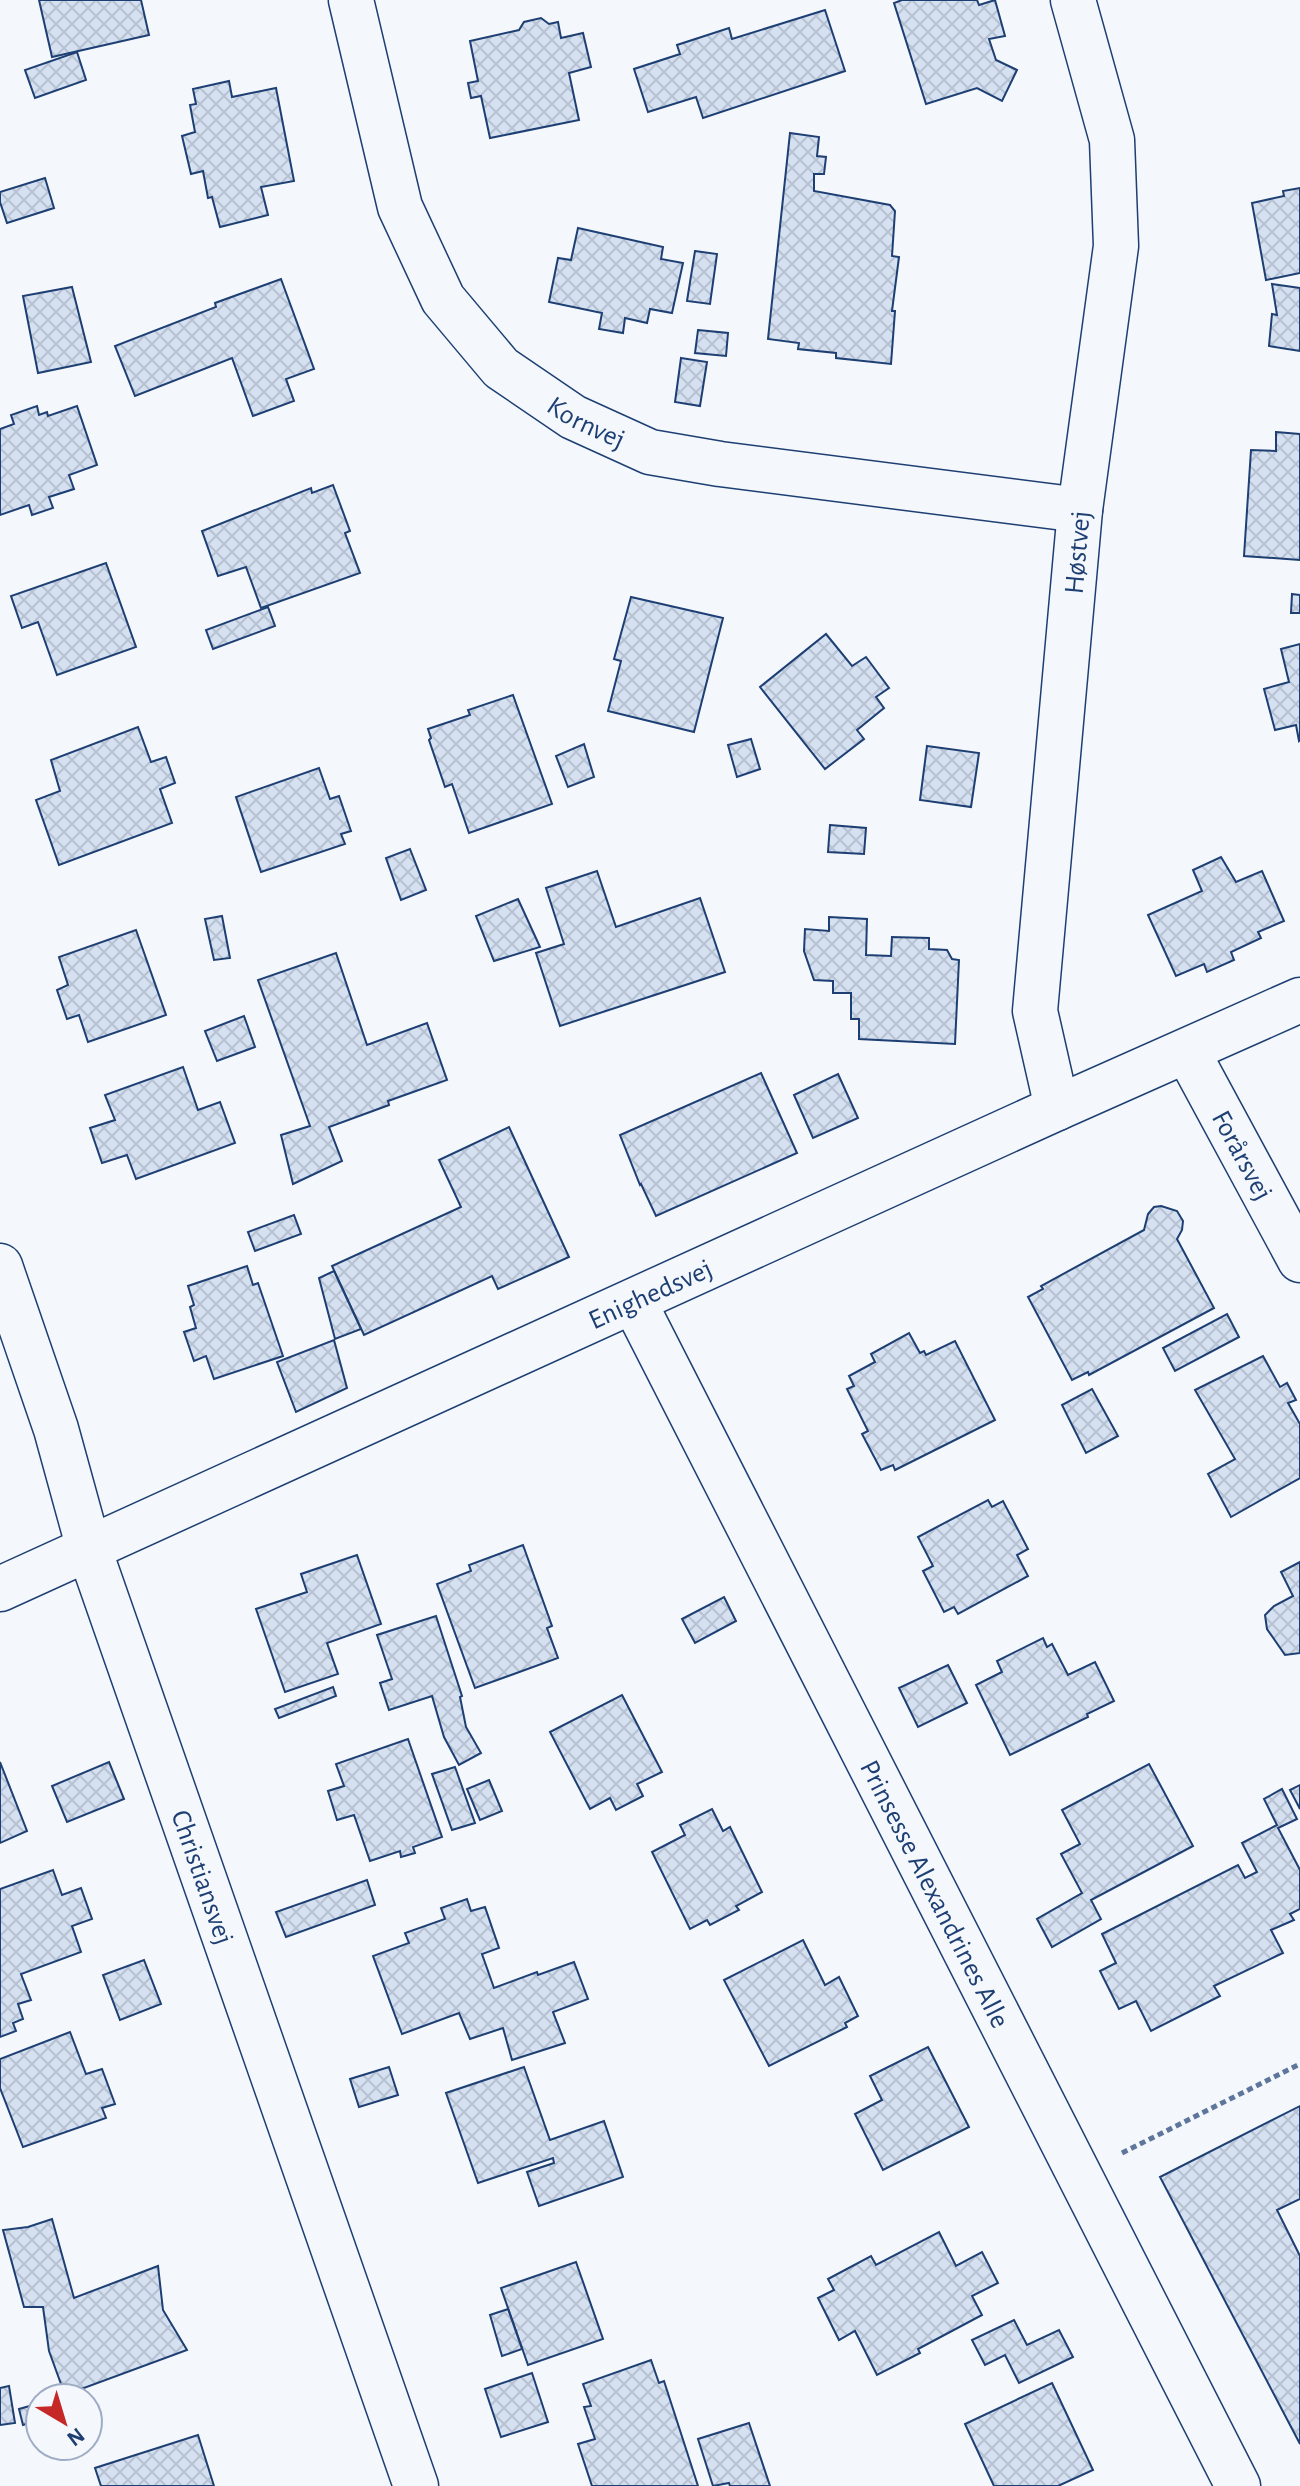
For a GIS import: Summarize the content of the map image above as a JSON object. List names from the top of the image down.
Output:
{
  "streets": {
    "street": [
      "Kornvej",
      "Høstvej",
      "Forårsvej",
      "Enighedsvej",
      "Christiansvej",
      "Prinsesse Alexandrines Alle"
    ]
  },
  "crossings": [
    ["Kornvej", "Høstvej"],
    ["Høstvej", "Enighedsvej"],
    ["Forårsvej", "Enighedsvej"],
    ["Enighedsvej", "Christiansvej"],
    ["Enighedsvej", "Prinsesse Alexandrines Alle"]
  ],
  "north": "bottom right"
}
